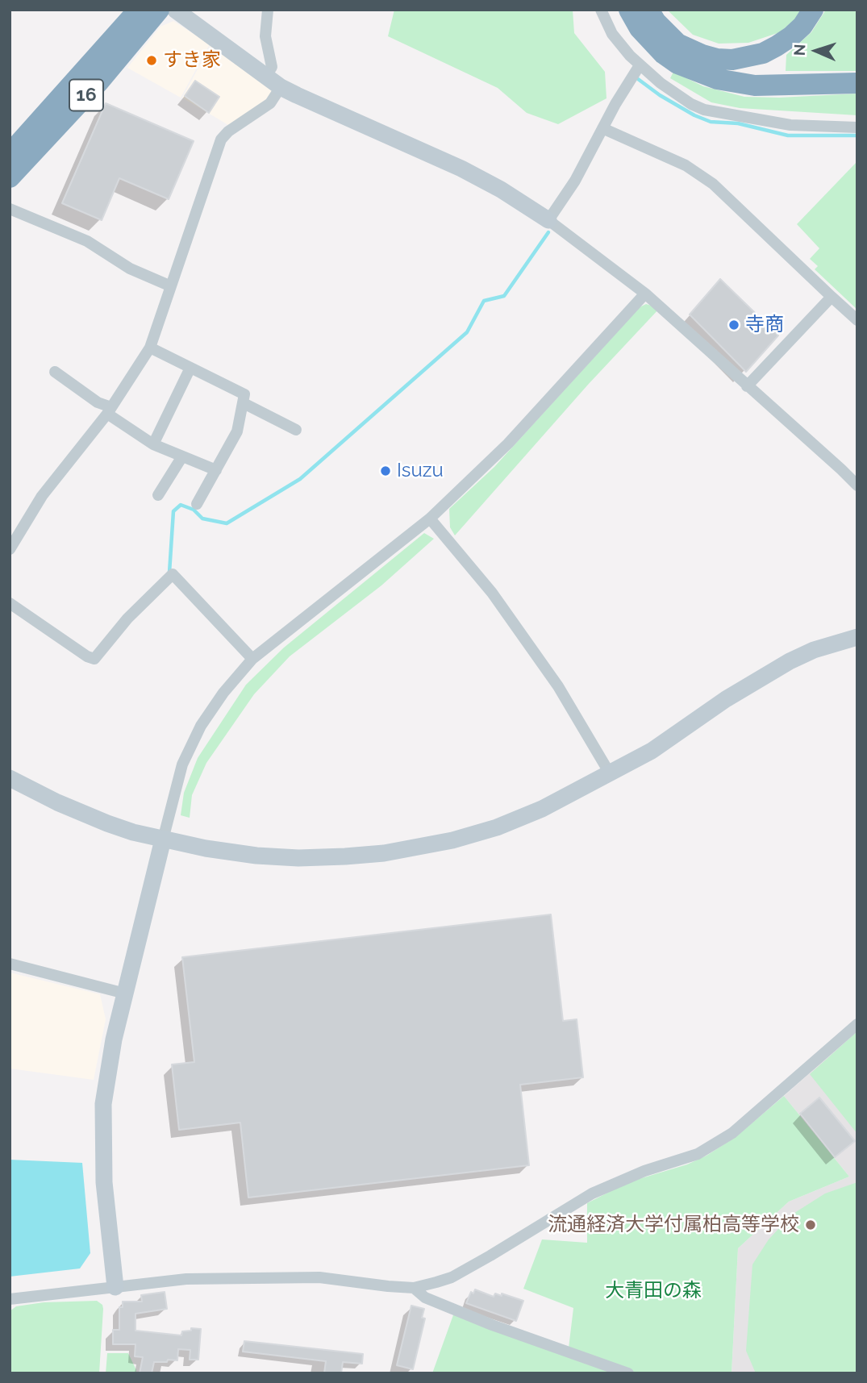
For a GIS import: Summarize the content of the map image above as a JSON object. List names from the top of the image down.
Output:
{
  "streets": {
    "highway": ["16"]
  },
  "parks": ["大青田の森"],
  "places": [
    "すき家",
    "寺商",
    "Isuzu",
    "流通経済大学付属柏高等学校"
  ],
  "north": "left"
}
